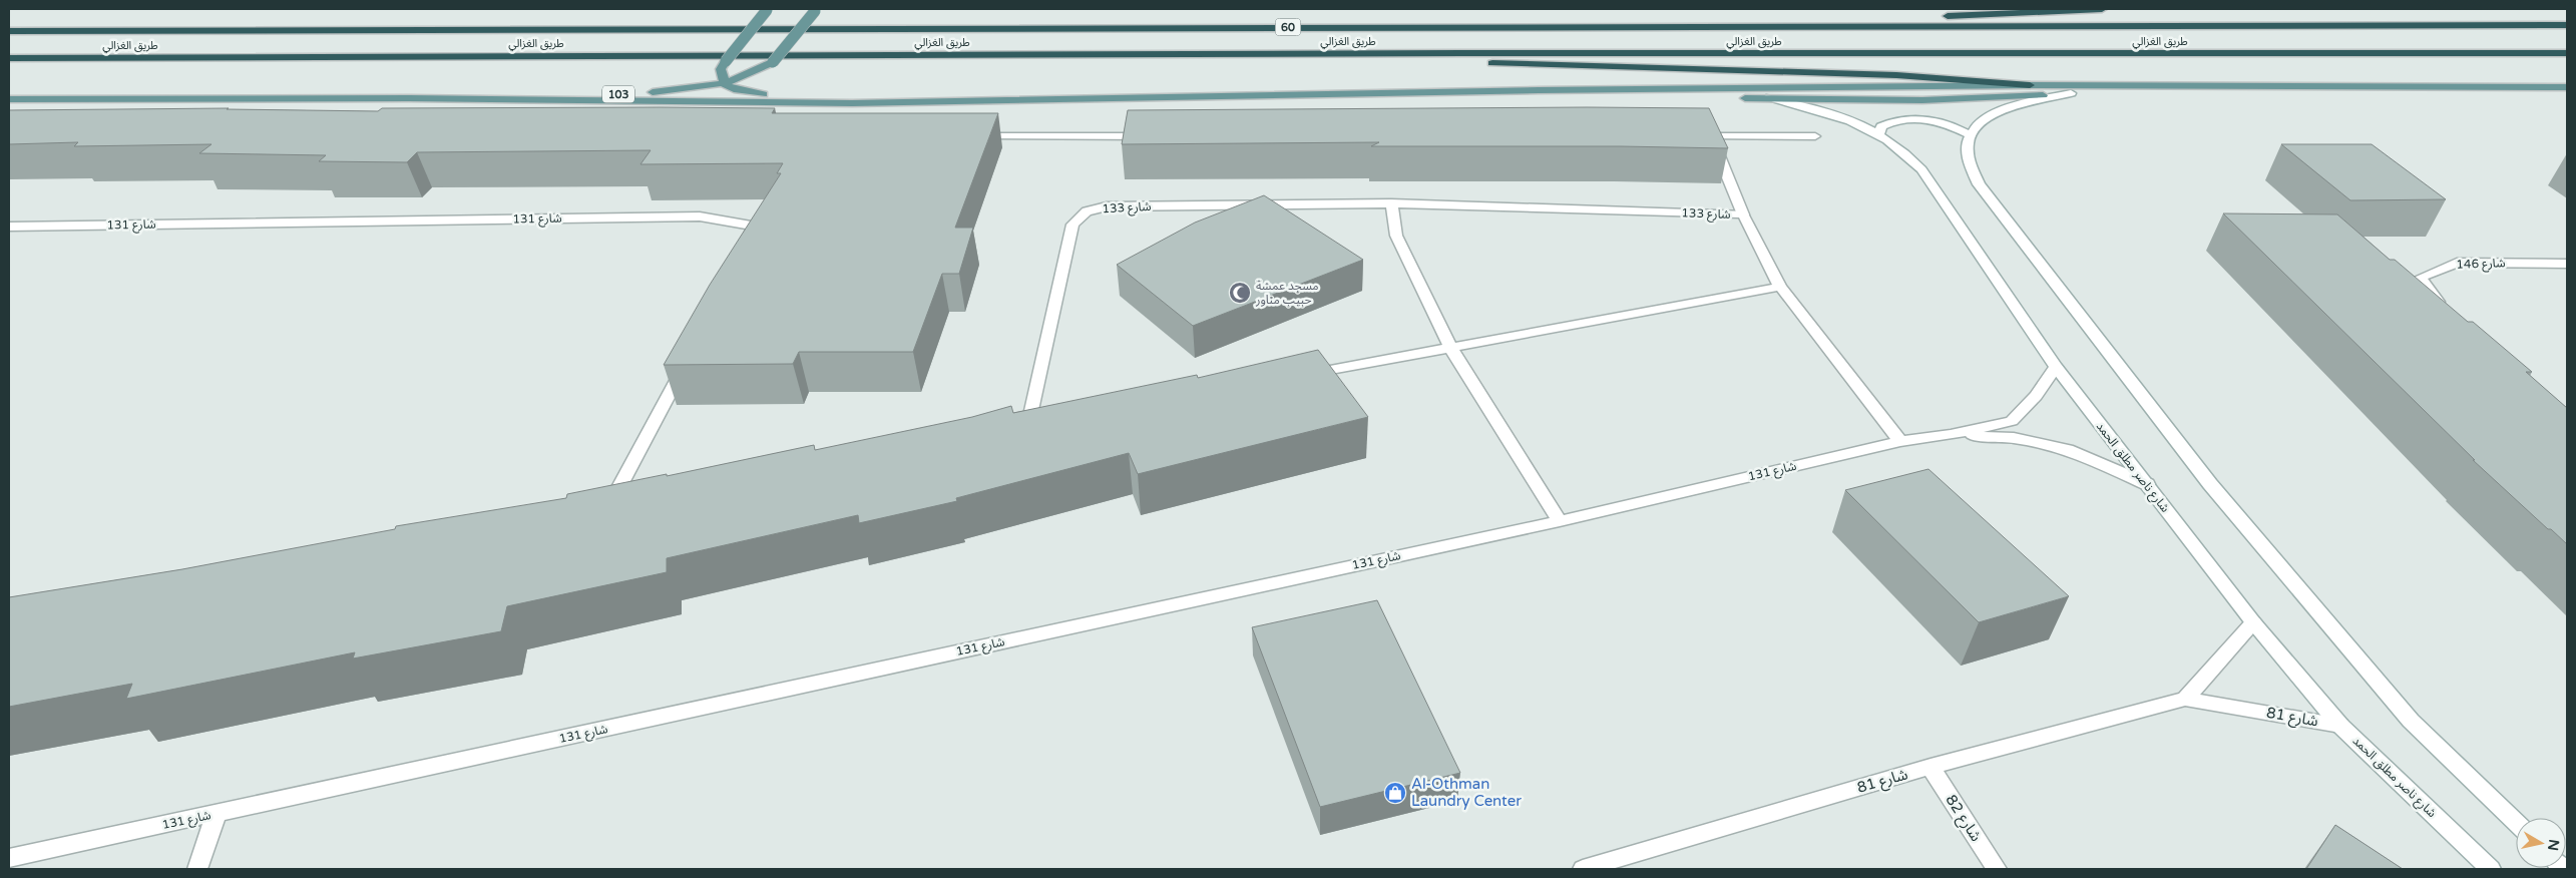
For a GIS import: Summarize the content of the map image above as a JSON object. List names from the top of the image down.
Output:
{
  "streets": {
    "highway": ["60", "طريق الغزالي"],
    "main road": ["103"],
    "street": [
      "شارع 133",
      "شارع 131",
      "شارع 146",
      "شارع ناصر مطلق الحمد",
      "شارع 81",
      "شارع 82"
    ]
  },
  "crossings": [
    ["شارع 133", "شارع 131"],
    ["شارع 131", "شارع ناصر مطلق الحمد"],
    ["شارع ناصر مطلق الحمد", "شارع 81"],
    ["شارع 81", "شارع 82"]
  ],
  "places": {
    "mosque": ["مسجد عمشة حبيب مناور"],
    "shop": ["Al-Othman Laundry Center"]
  },
  "north": "right"
}
